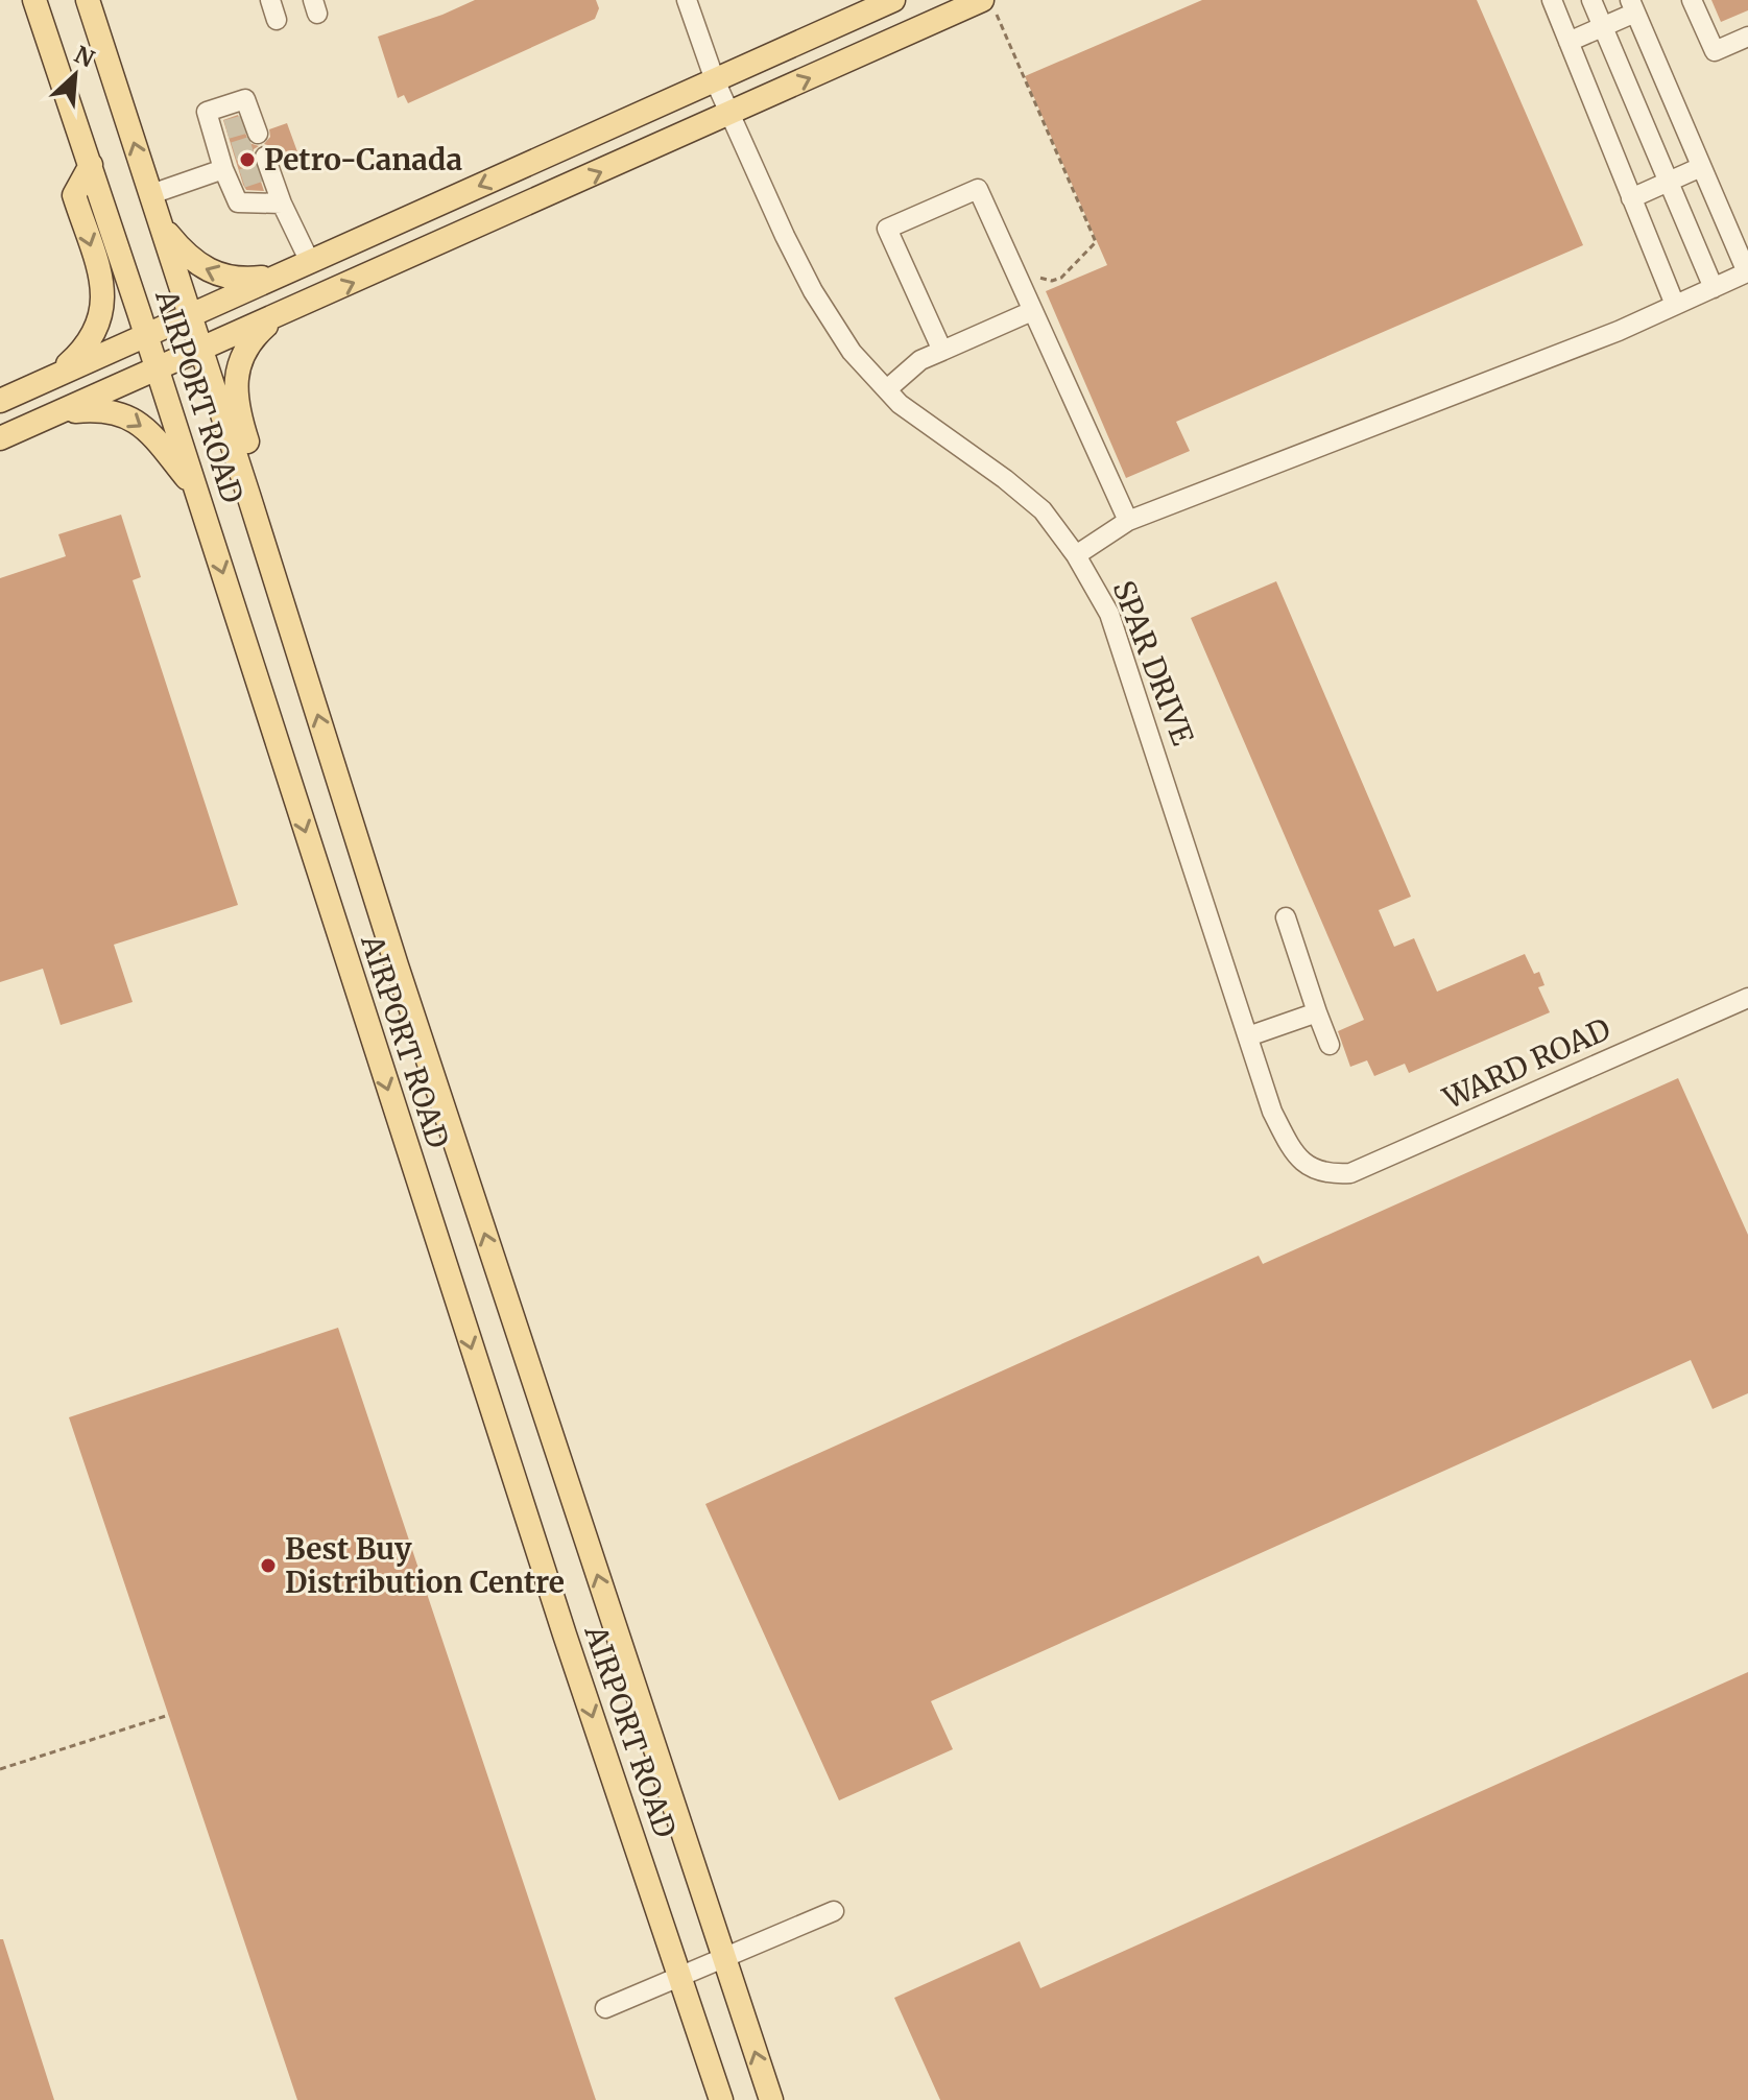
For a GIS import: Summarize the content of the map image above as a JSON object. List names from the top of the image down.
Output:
{
  "streets": {
    "main road": ["AIRPORT ROAD"],
    "street": ["SPAR DRIVE", "WARD ROAD"]
  },
  "crossings": [
    ["SPAR DRIVE", "WARD ROAD"]
  ],
  "places": ["Petro-Canada", "Best Buy Distribution Centre"],
  "north": "top right"
}
